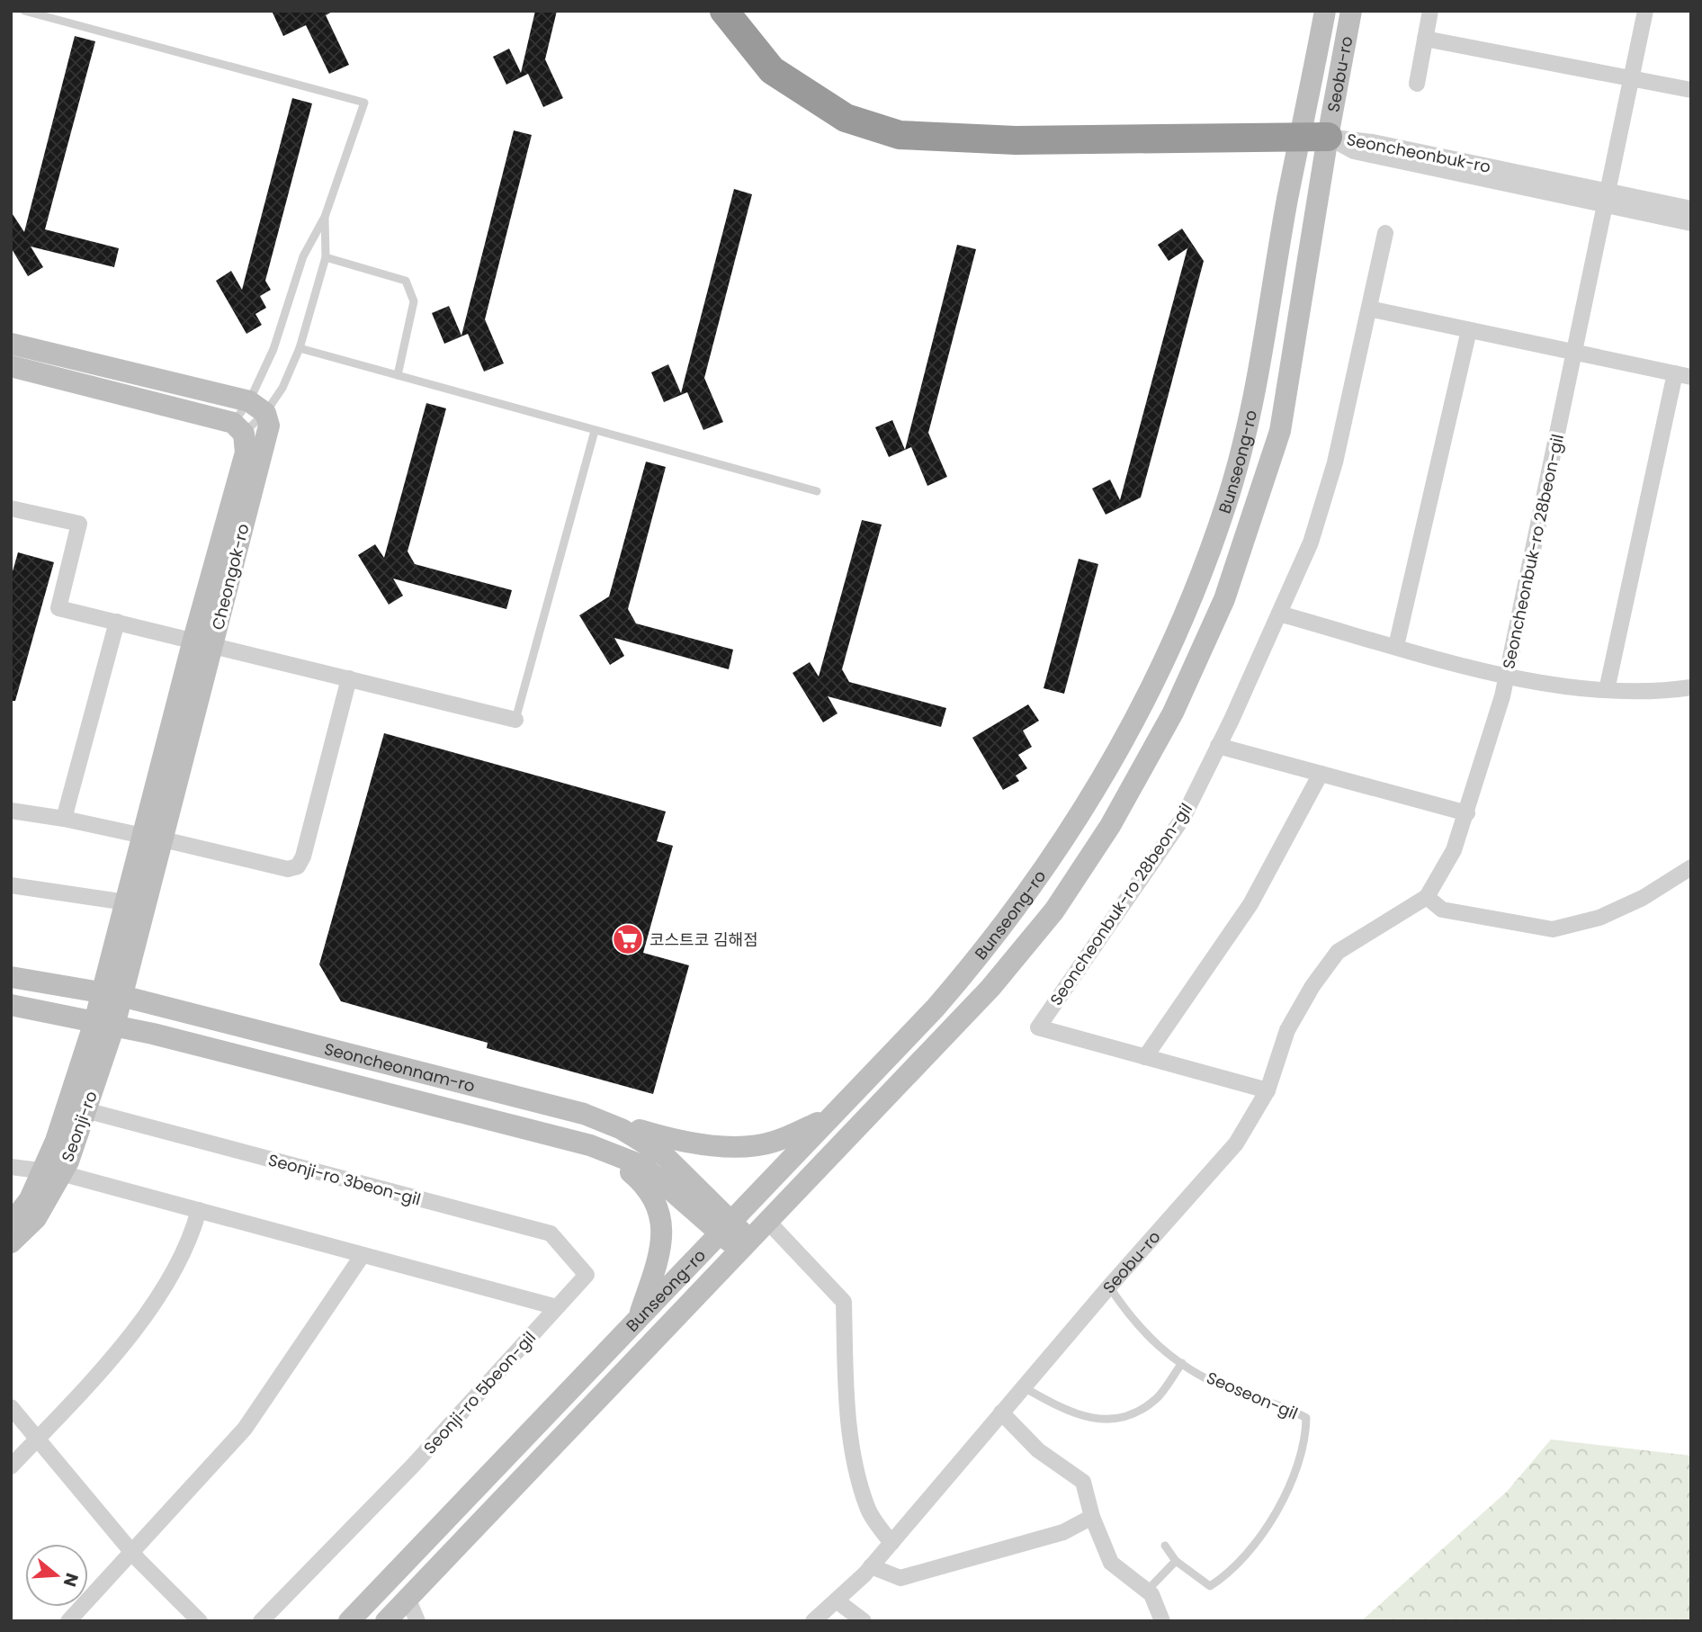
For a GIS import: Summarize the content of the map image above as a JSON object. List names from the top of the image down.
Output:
{
  "streets": {
    "main road": [
      "Seobu-ro",
      "Bunseong-ro",
      "Cheongok-ro",
      "Seoncheonnam-ro",
      "Seonji-ro"
    ],
    "street": [
      "Seoncheonbuk-ro",
      "Seoncheonbuk-ro 28beon-gil",
      "Seonji-ro 3beon-gil",
      "Seonji-ro 5beon-gil"
    ],
    "lane": ["Seoseon-gil"]
  },
  "crossings": [
    ["Seobu-ro", "Seoncheonbuk-ro"],
    ["Seobu-ro", "Bunseong-ro"],
    ["Seobu-ro", "Seoseon-gil"],
    ["Seoncheonbuk-ro", "Bunseong-ro"],
    ["Seoncheonbuk-ro", "Seoncheonbuk-ro 28beon-gil"],
    ["Bunseong-ro", "Seoncheonnam-ro"],
    ["Cheongok-ro", "Seoncheonnam-ro"],
    ["Cheongok-ro", "Seonji-ro"],
    ["Seoncheonnam-ro", "Seonji-ro"],
    ["Seonji-ro", "Seonji-ro 3beon-gil"],
    ["Seonji-ro 3beon-gil", "Seonji-ro 5beon-gil"]
  ],
  "places": {
    "supermarket": ["코스트코 김해점"]
  },
  "north": "right"
}
